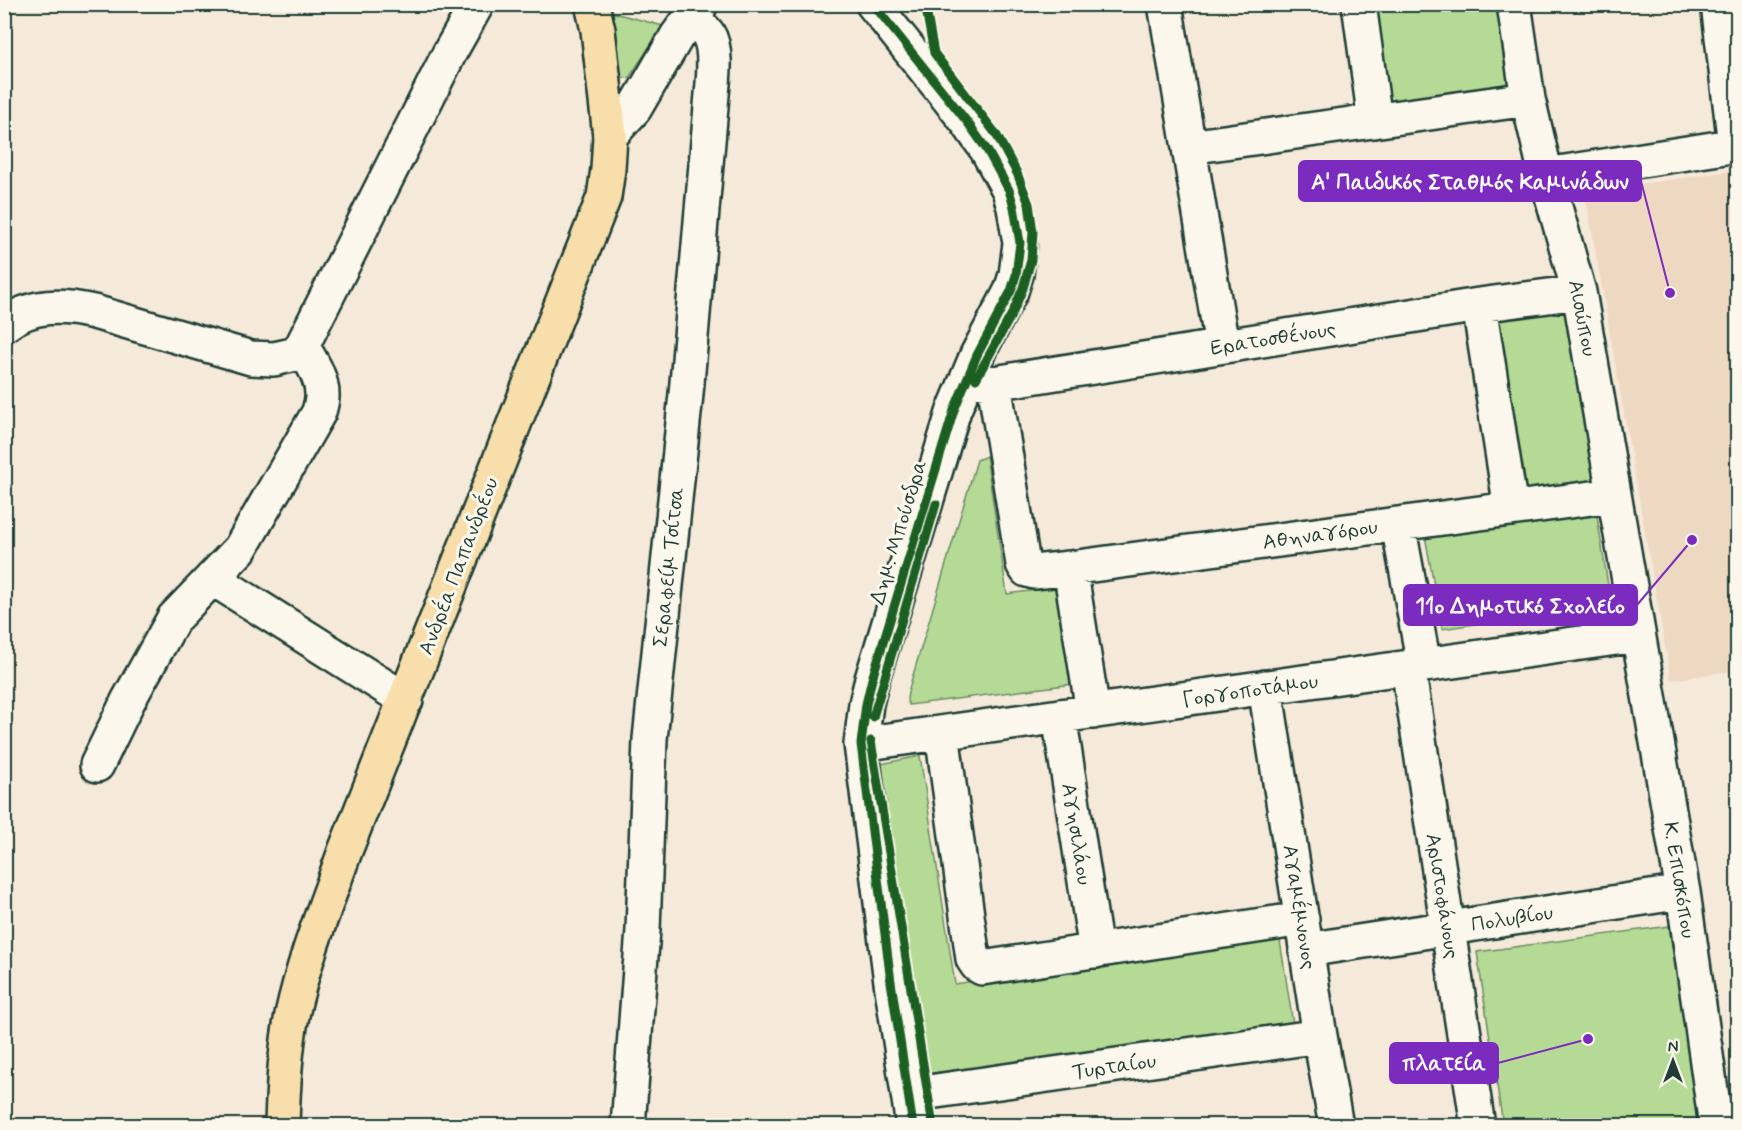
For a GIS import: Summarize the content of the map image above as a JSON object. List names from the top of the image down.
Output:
{
  "streets": {
    "main road": ["Ανδρέα Παπανδρέου"],
    "street": [
      "Αισώπου",
      "Ερατοσθένους",
      "Δημ. Μπούσδρα",
      "Αθηναγόρου",
      "Σεραφείμ Τσίτσα",
      "Γοργοποτάμου",
      "Αγησιλάου",
      "Κ. Επισκόπου",
      "Αριστοφάνους",
      "Αγαμέμνονος",
      "Πολυβίου",
      "Τυρταίου"
    ]
  },
  "crossings": [
    ["Αισώπου", "Ερατοσθένους"],
    ["Αισώπου", "Αθηναγόρου"],
    ["Αισώπου", "Γοργοποτάμου"],
    ["Αισώπου", "Κ. Επισκόπου"],
    ["Ερατοσθένους", "Δημ. Μπούσδρα"],
    ["Ερατοσθένους", "Αθηναγόρου"],
    ["Δημ. Μπούσδρα", "Αθηναγόρου"],
    ["Δημ. Μπούσδρα", "Γοργοποτάμου"],
    ["Δημ. Μπούσδρα", "Τυρταίου"],
    ["Αθηναγόρου", "Αριστοφάνους"],
    ["Γοργοποτάμου", "Αγησιλάου"],
    ["Γοργοποτάμου", "Κ. Επισκόπου"],
    ["Γοργοποτάμου", "Αριστοφάνους"],
    ["Γοργοποτάμου", "Αγαμέμνονος"],
    ["Γοργοποτάμου", "Πολυβίου"],
    ["Αγησιλάου", "Πολυβίου"],
    ["Κ. Επισκόπου", "Πολυβίου"],
    ["Αριστοφάνους", "Πολυβίου"],
    ["Αγαμέμνονος", "Πολυβίου"],
    ["Αγαμέμνονος", "Τυρταίου"]
  ],
  "places": ["Α' Παιδικός Σταθμός Καμινάδων", "11ο Δημοτικό Σχολείο", "πλατεία"],
  "north": "top"
}
